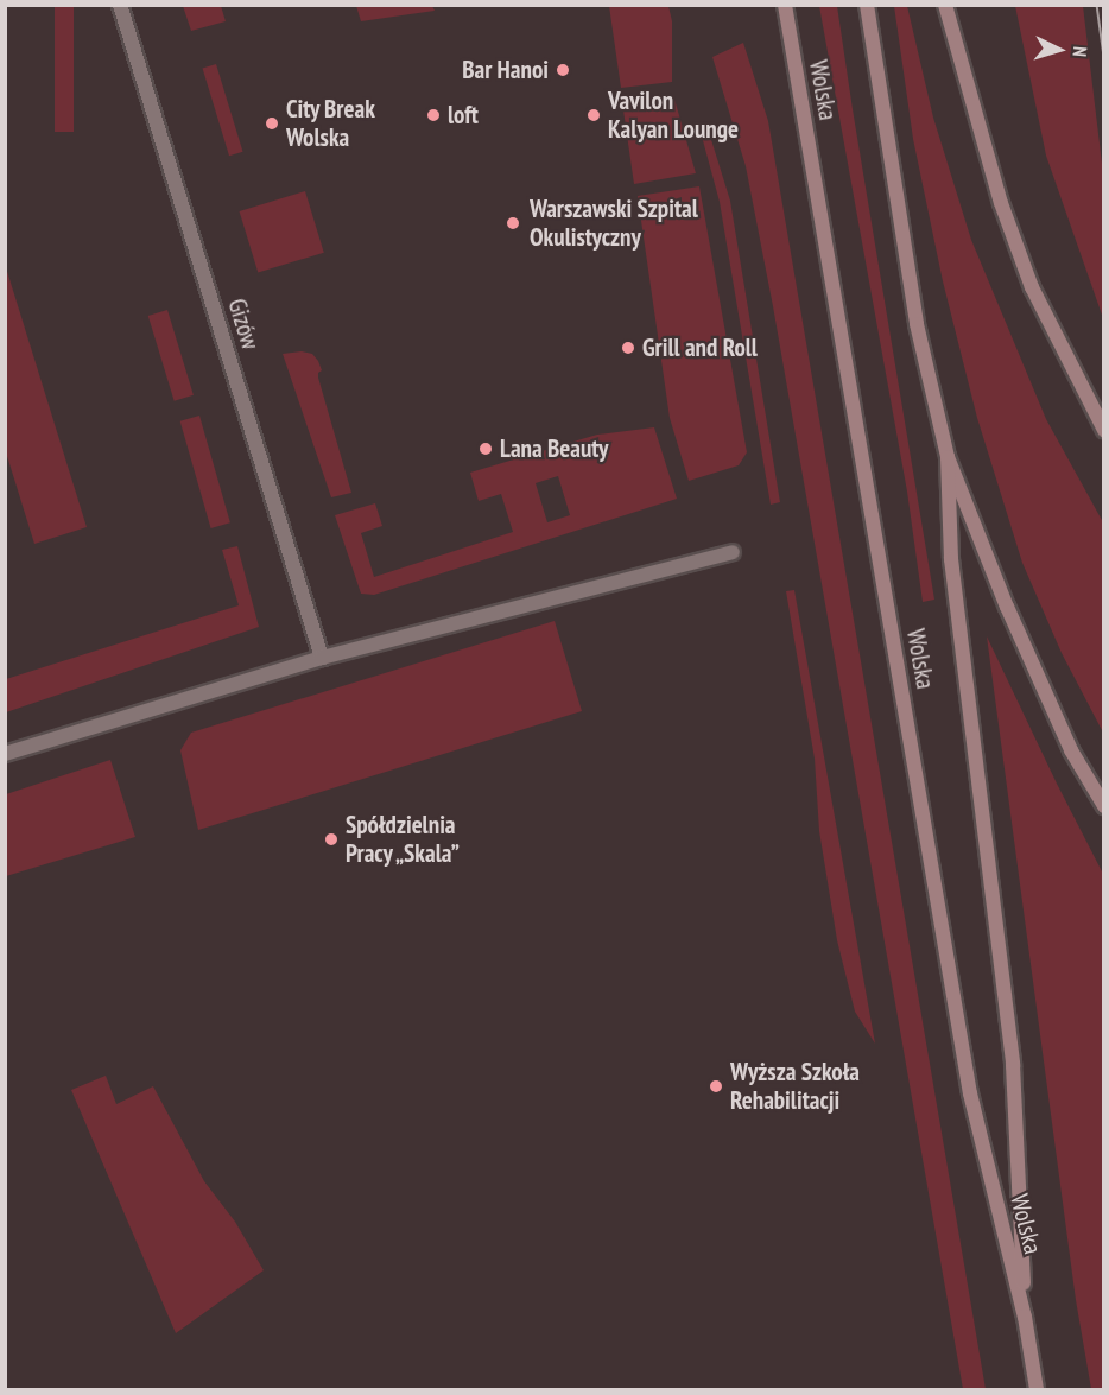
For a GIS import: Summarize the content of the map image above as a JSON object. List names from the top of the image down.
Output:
{
  "streets": {
    "main road": ["Wolska"],
    "street": ["Gizów"]
  },
  "places": [
    "Bar Hanoi",
    "loft",
    "Vavilon Kalyan Lounge",
    "City Break Wolska",
    "Warszawski Szpital Okulistyczny",
    "Grill and Roll",
    "Lana Beauty",
    "Spółdzielnia Pracy „Skala”",
    "Wyższa Szkoła Rehabilitacji"
  ],
  "north": "right"
}
